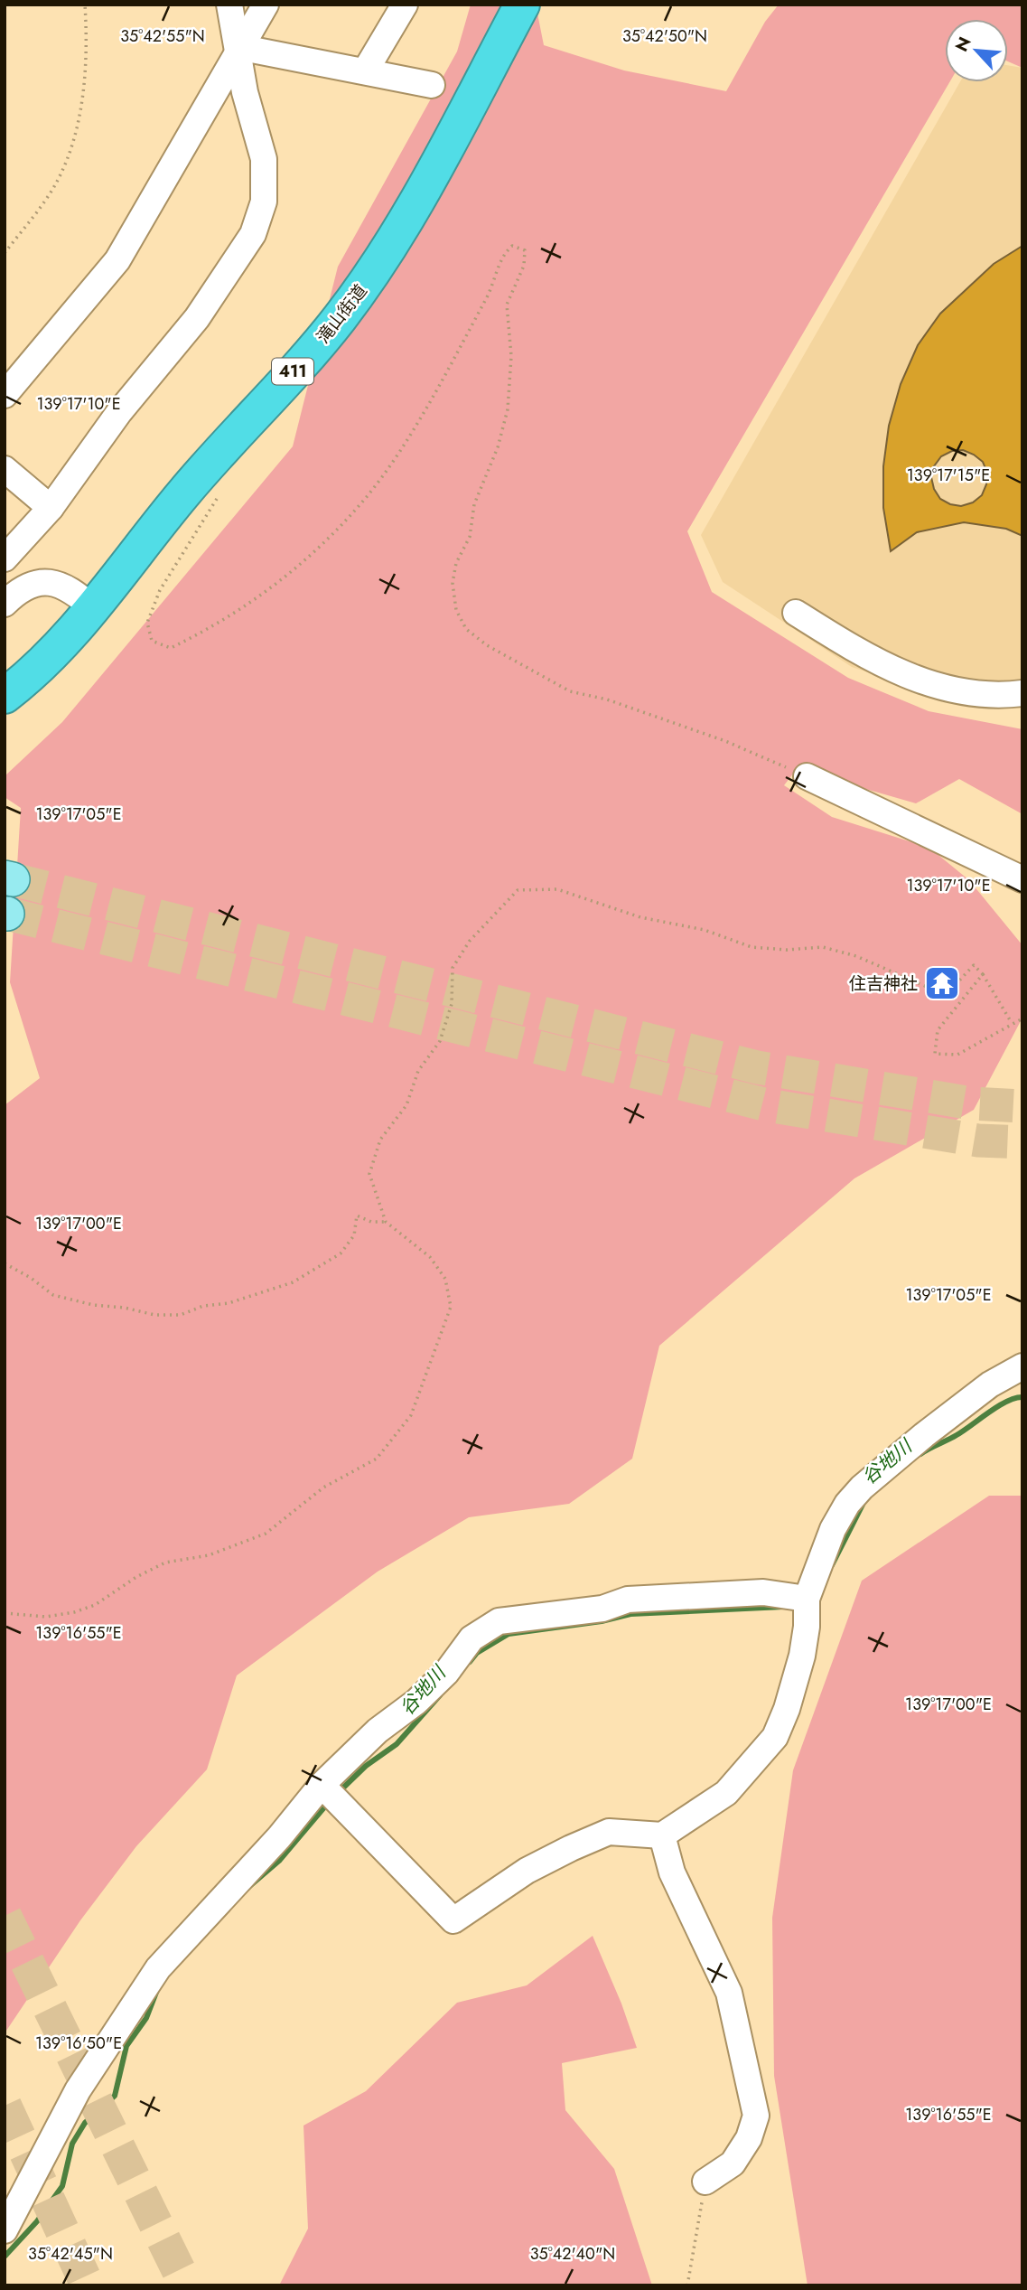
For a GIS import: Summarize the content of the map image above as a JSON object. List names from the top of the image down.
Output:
{
  "streets": {
    "highway": ["滝山街道", "411"]
  },
  "water": ["谷地川"],
  "places": {
    "temple": ["住吉神社"]
  },
  "north": "top left",
  "coordinates": [
    "35°42'55\"N",
    "35°42'50\"N",
    "139°17'10\"E",
    "139°17'15\"E",
    "139°17'05\"E",
    "139°17'00\"E",
    "139°16'55\"E",
    "139°16'50\"E",
    "35°42'45\"N",
    "35°42'40\"N"
  ]
}
